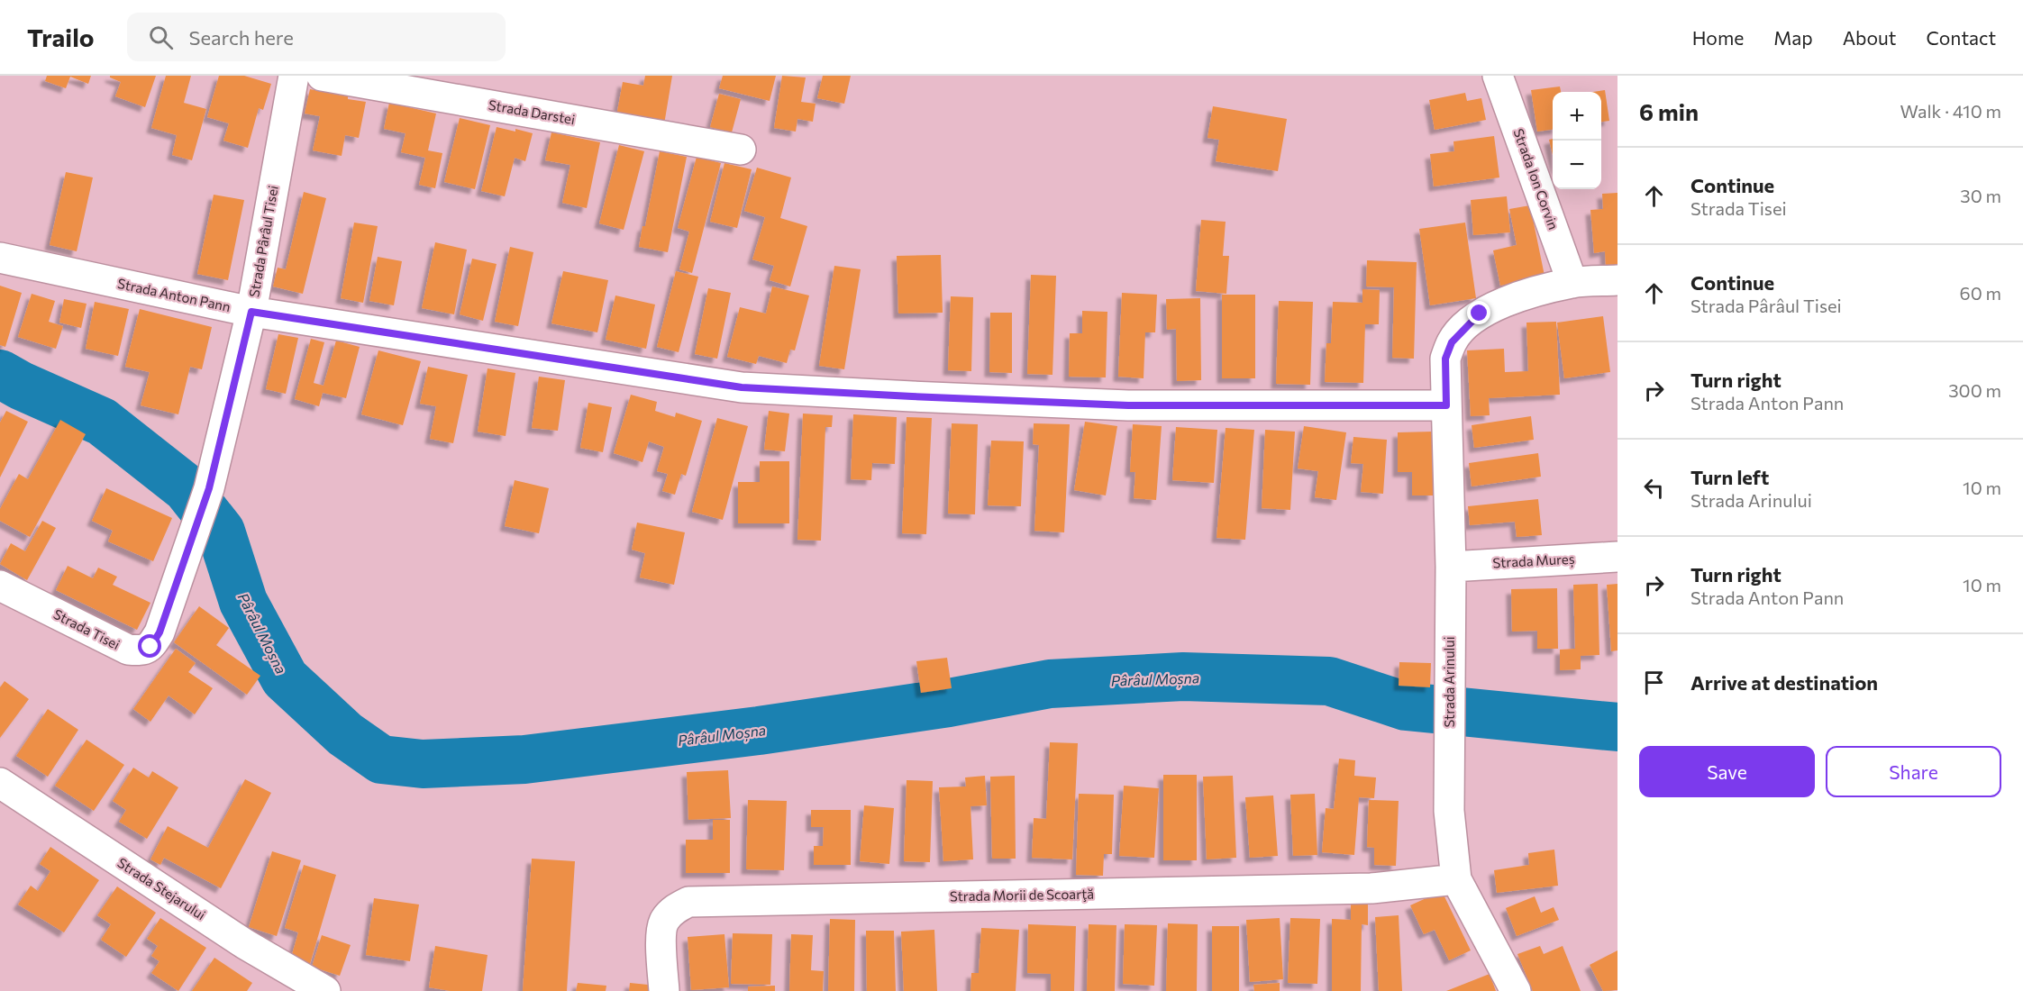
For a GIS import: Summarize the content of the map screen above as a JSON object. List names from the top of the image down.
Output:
{
  "streets": {
    "street": [
      "Strada Darstei",
      "Strada Ion Corvin",
      "Strada Pârâul Tisei",
      "Strada Anton Pann",
      "Strada Mureș",
      "Strada Tisei",
      "Strada Arinului",
      "Strada Stejarului",
      "Strada Morii de Scoarţă"
    ]
  },
  "crossings": [
    ["Strada Ion Corvin", "Strada Arinului"],
    ["Strada Pârâul Tisei", "Strada Anton Pann"],
    ["Strada Pârâul Tisei", "Strada Tisei"],
    ["Strada Anton Pann", "Strada Arinului"],
    ["Strada Mureș", "Strada Arinului"],
    ["Strada Arinului", "Strada Morii de Scoarţă"]
  ],
  "water": ["Pârâul Moșna"],
  "page": {
    "header": "Trailo",
    "search": "Search here",
    "nav": [
      "Home",
      "Map",
      "About",
      "Contact"
    ],
    "heading": ["6 min", "Walk · 410 m"],
    "map_buttons": ["+", "−"],
    "list": [
      ["Continue", "Strada Tisei", "30 m"],
      ["Continue", "Strada Pârâul Tisei", "60 m"],
      ["Turn right", "Strada Anton Pann", "300 m"],
      ["Turn left", "Strada Arinului", "10 m"],
      ["Turn right", "Strada Anton Pann", "10 m"],
      "Arrive at destination"
    ],
    "buttons": ["Save", "Share"]
  }
}
